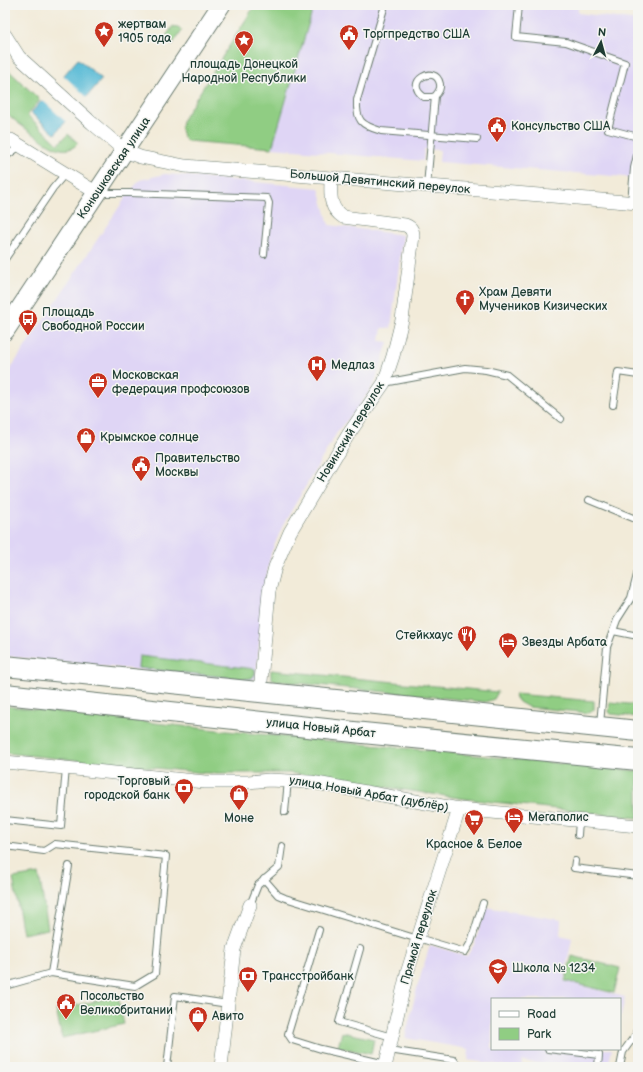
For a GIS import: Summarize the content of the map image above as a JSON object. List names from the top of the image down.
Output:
{
  "streets": {
    "main road": ["Конюшковская улица", "улица Новый Арбат"],
    "street": [
      "Большой Девятинский переулок",
      "Новинский переулок",
      "улица Новый Арбат (дублёр)",
      "Прямой переулок"
    ]
  },
  "crossings": [
    ["Конюшковская улица", "Большой Девятинский переулок"],
    ["Большой Девятинский переулок", "Новинский переулок"],
    ["улица Новый Арбат (дублёр)", "Прямой переулок"]
  ],
  "places": {
    "place": ["жертвам 1905 года", "площадь Донецкой Народной Республики"],
    "public building": [
      "Торгпредство США",
      "Консульство США",
      "Правительство Москвы",
      "Посольство Великобритании"
    ],
    "church": ["Храм Девяти Мучеников Кизических"],
    "bus stop": ["Площадь Свободной России"],
    "hospital": ["Медлаз"],
    "office": ["Московская федерация профсоюзов"],
    "shop": ["Крымское солнце", "Моне", "Авито"],
    "restaurant": ["Стейкхаус"],
    "hotel": ["Звезды Арбата", "Мегаполис"],
    "bank": ["Торговый городской банк", "Трансстройбанк"],
    "supermarket": ["Красное & Белое"],
    "school or university": ["Школа № 1234"]
  },
  "legend": ["Road", "Park"],
  "north": "top"
}
